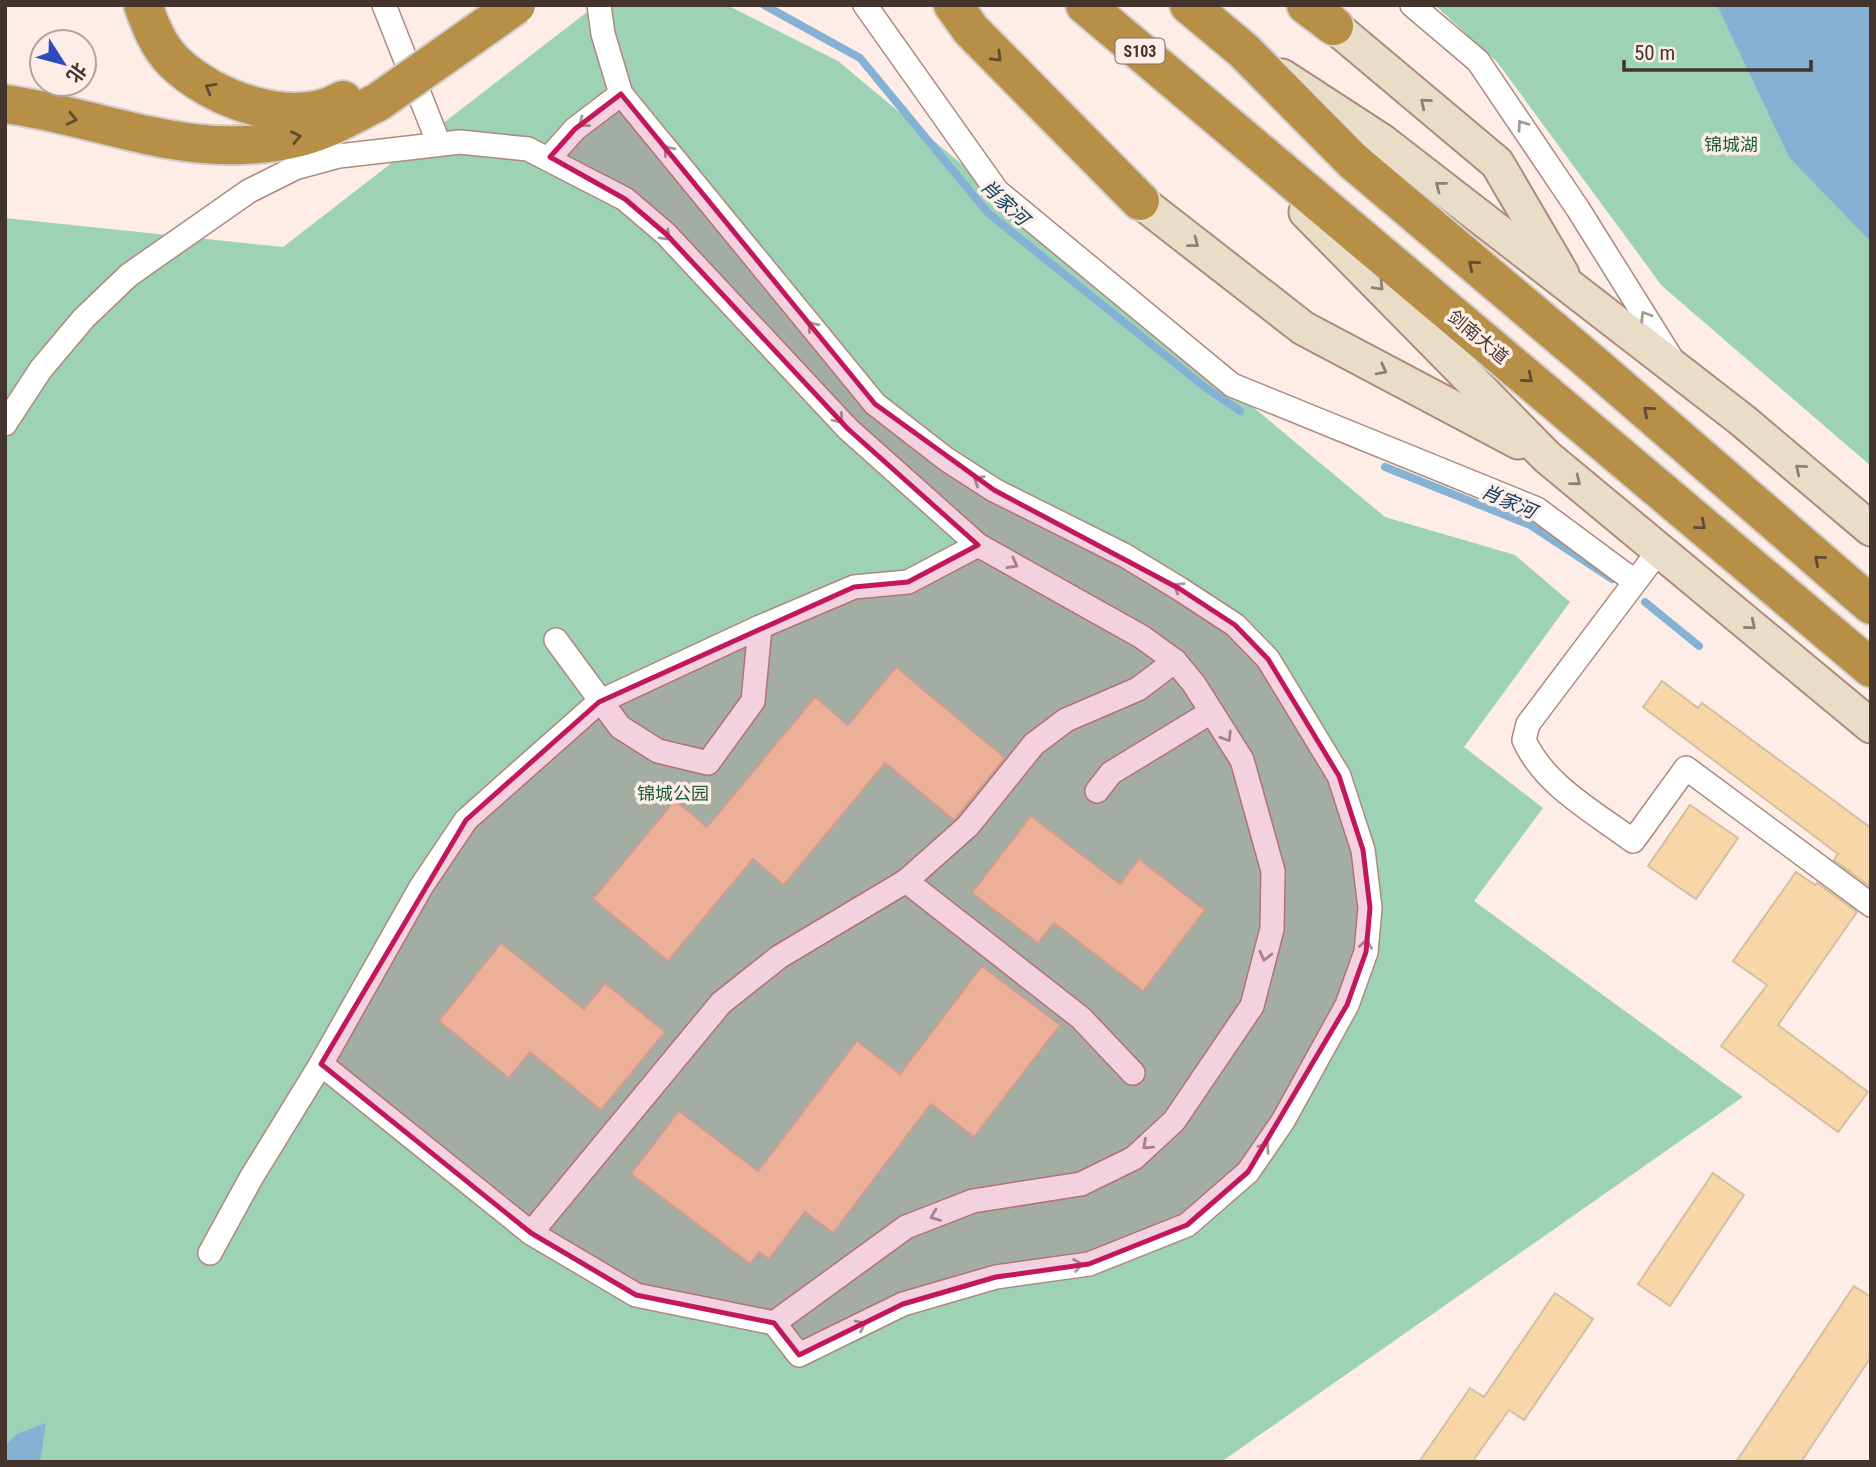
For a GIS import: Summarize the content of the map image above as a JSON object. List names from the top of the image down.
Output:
{
  "streets": {
    "highway": ["S103", "剑南大道"]
  },
  "water": ["肖家河"],
  "parks": ["锦城湖", "锦城公园"],
  "scale_bar": "50 m",
  "north": "bottom right"
}
